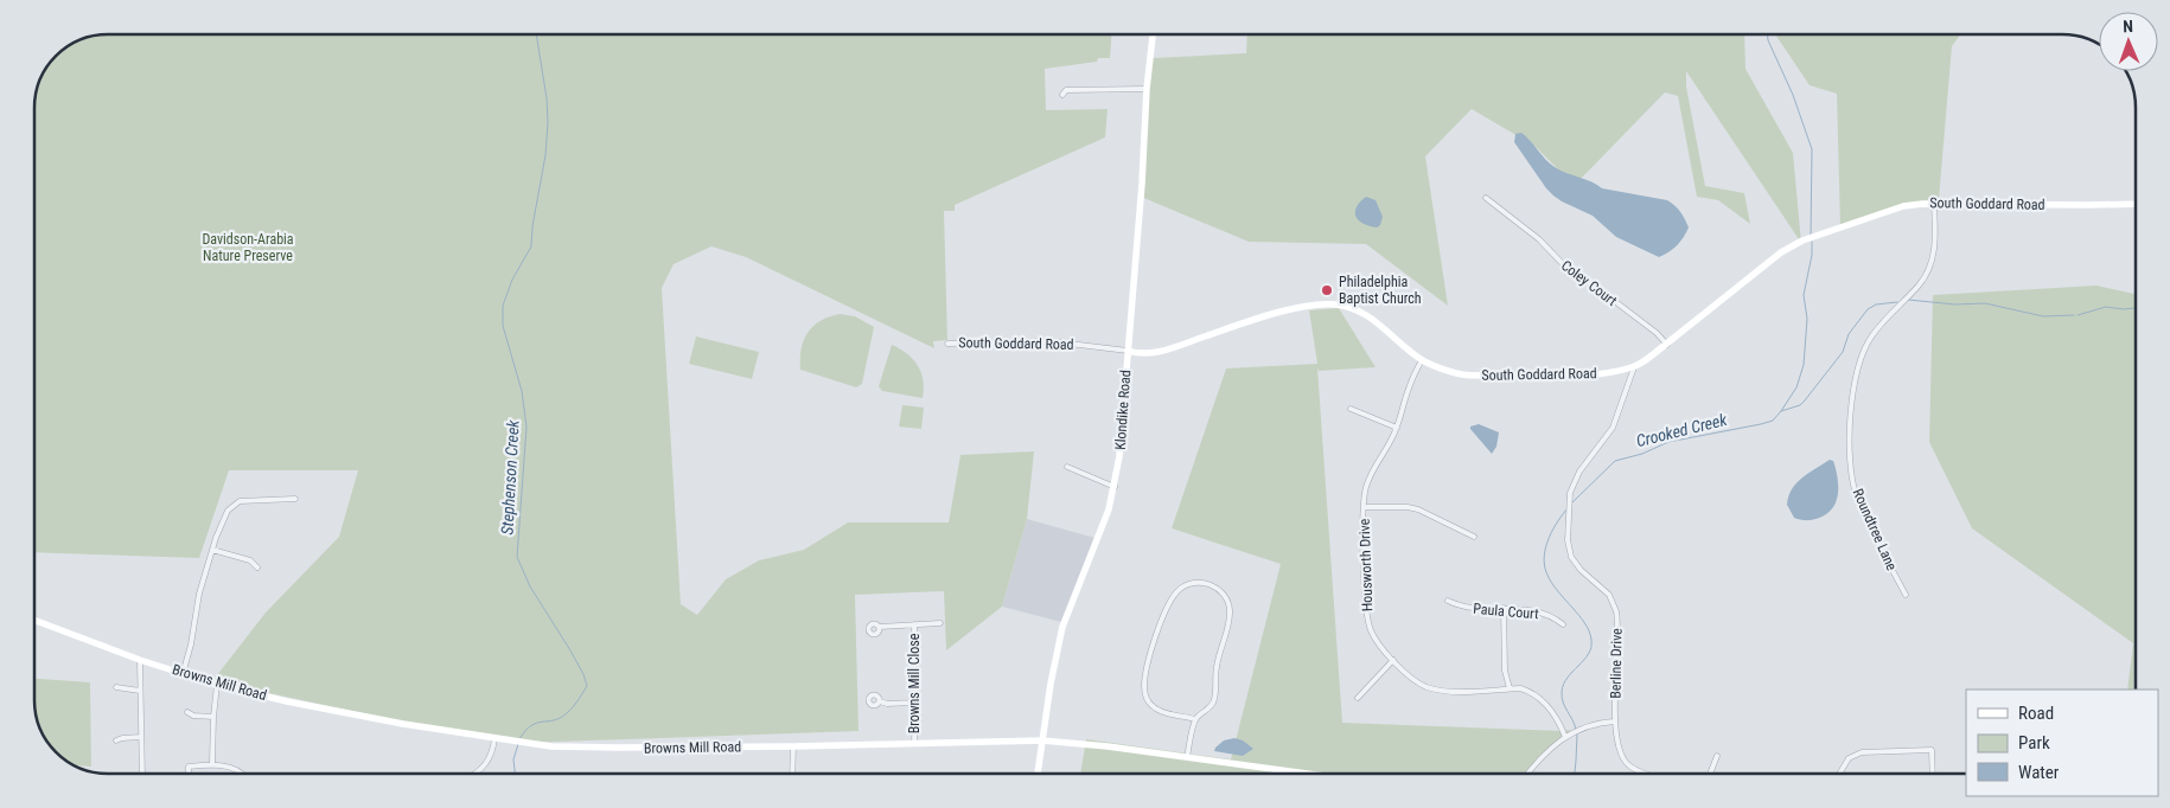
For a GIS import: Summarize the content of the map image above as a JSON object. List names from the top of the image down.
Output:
{
  "streets": {
    "main road": ["South Goddard Road", "Klondike Road", "Browns Mill Road"],
    "street": [
      "Coley Court",
      "Roundtree Lane",
      "Housworth Drive",
      "Paula Court",
      "Berline Drive",
      "Browns Mill Close"
    ]
  },
  "crossings": [
    ["South Goddard Road", "Coley Court"],
    ["South Goddard Road", "Klondike Road"],
    ["South Goddard Road", "Roundtree Lane"],
    ["South Goddard Road", "Housworth Drive"],
    ["South Goddard Road", "Berline Drive"],
    ["Klondike Road", "Browns Mill Road"],
    ["Browns Mill Road", "Browns Mill Close"]
  ],
  "water": ["Crooked Creek", "Stephenson Creek"],
  "parks": ["Davidson-Arabia Nature Preserve"],
  "places": ["Philadelphia Baptist Church"],
  "legend": ["Road", "Park", "Water"],
  "north": "top"
}
